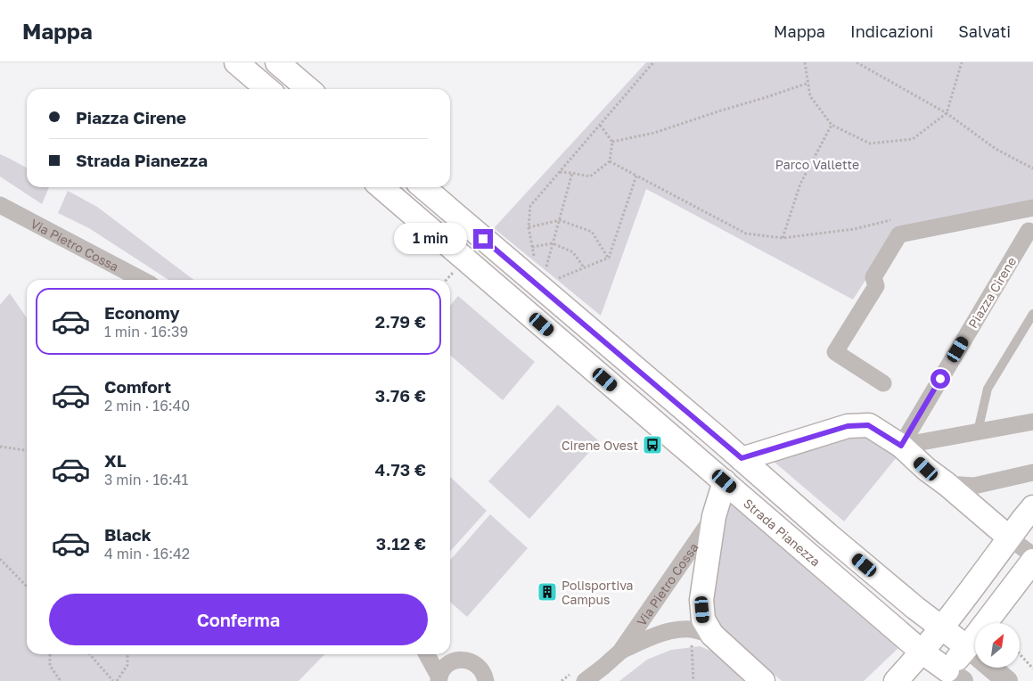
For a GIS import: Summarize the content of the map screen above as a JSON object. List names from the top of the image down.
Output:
{
  "streets": {
    "main road": ["Strada Pianezza"],
    "street": ["Via Pietro Cossa", "Piazza Cirene"]
  },
  "parks": ["Parco Vallette"],
  "places": {
    "bus stop": ["Cirene Ovest"],
    "building": ["Polisportiva Campus"]
  },
  "north": "top right",
  "page": {
    "header": "Mappa",
    "nav": ["Mappa", "Indicazioni", "Salvati"],
    "banner": ["Piazza Cirene", "Strada Pianezza"],
    "bubble": "1 min",
    "list": [
      {
        "name": "Economy",
        "note": "1 min · 16:39",
        "value": "2.79 €"
      },
      {
        "name": "Comfort",
        "note": "2 min · 16:40",
        "value": "3.76 €"
      },
      {
        "name": "XL",
        "note": "3 min · 16:41",
        "value": "4.73 €"
      },
      {
        "name": "Black",
        "note": "4 min · 16:42",
        "value": "3.12 €"
      }
    ],
    "buttons": "Conferma"
  }
}
